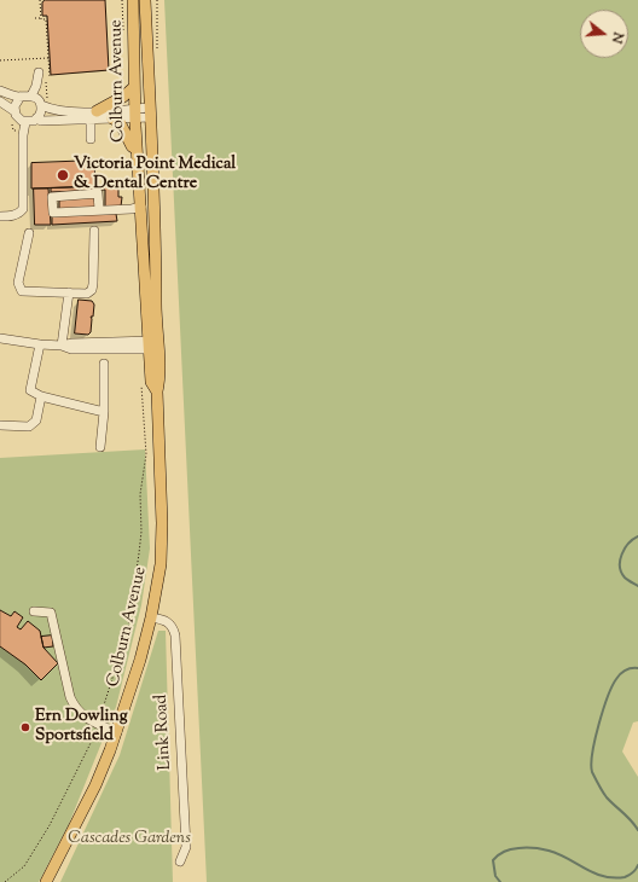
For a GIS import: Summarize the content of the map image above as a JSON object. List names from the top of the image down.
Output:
{
  "streets": {
    "main road": ["Colburn Avenue"],
    "street": ["Link Road"]
  },
  "crossings": [
    ["Colburn Avenue", "Link Road"]
  ],
  "parks": ["Cascades Gardens"],
  "places": ["Victoria Point Medical & Dental Centre", "Ern Dowling Sportsfield"],
  "north": "right"
}
